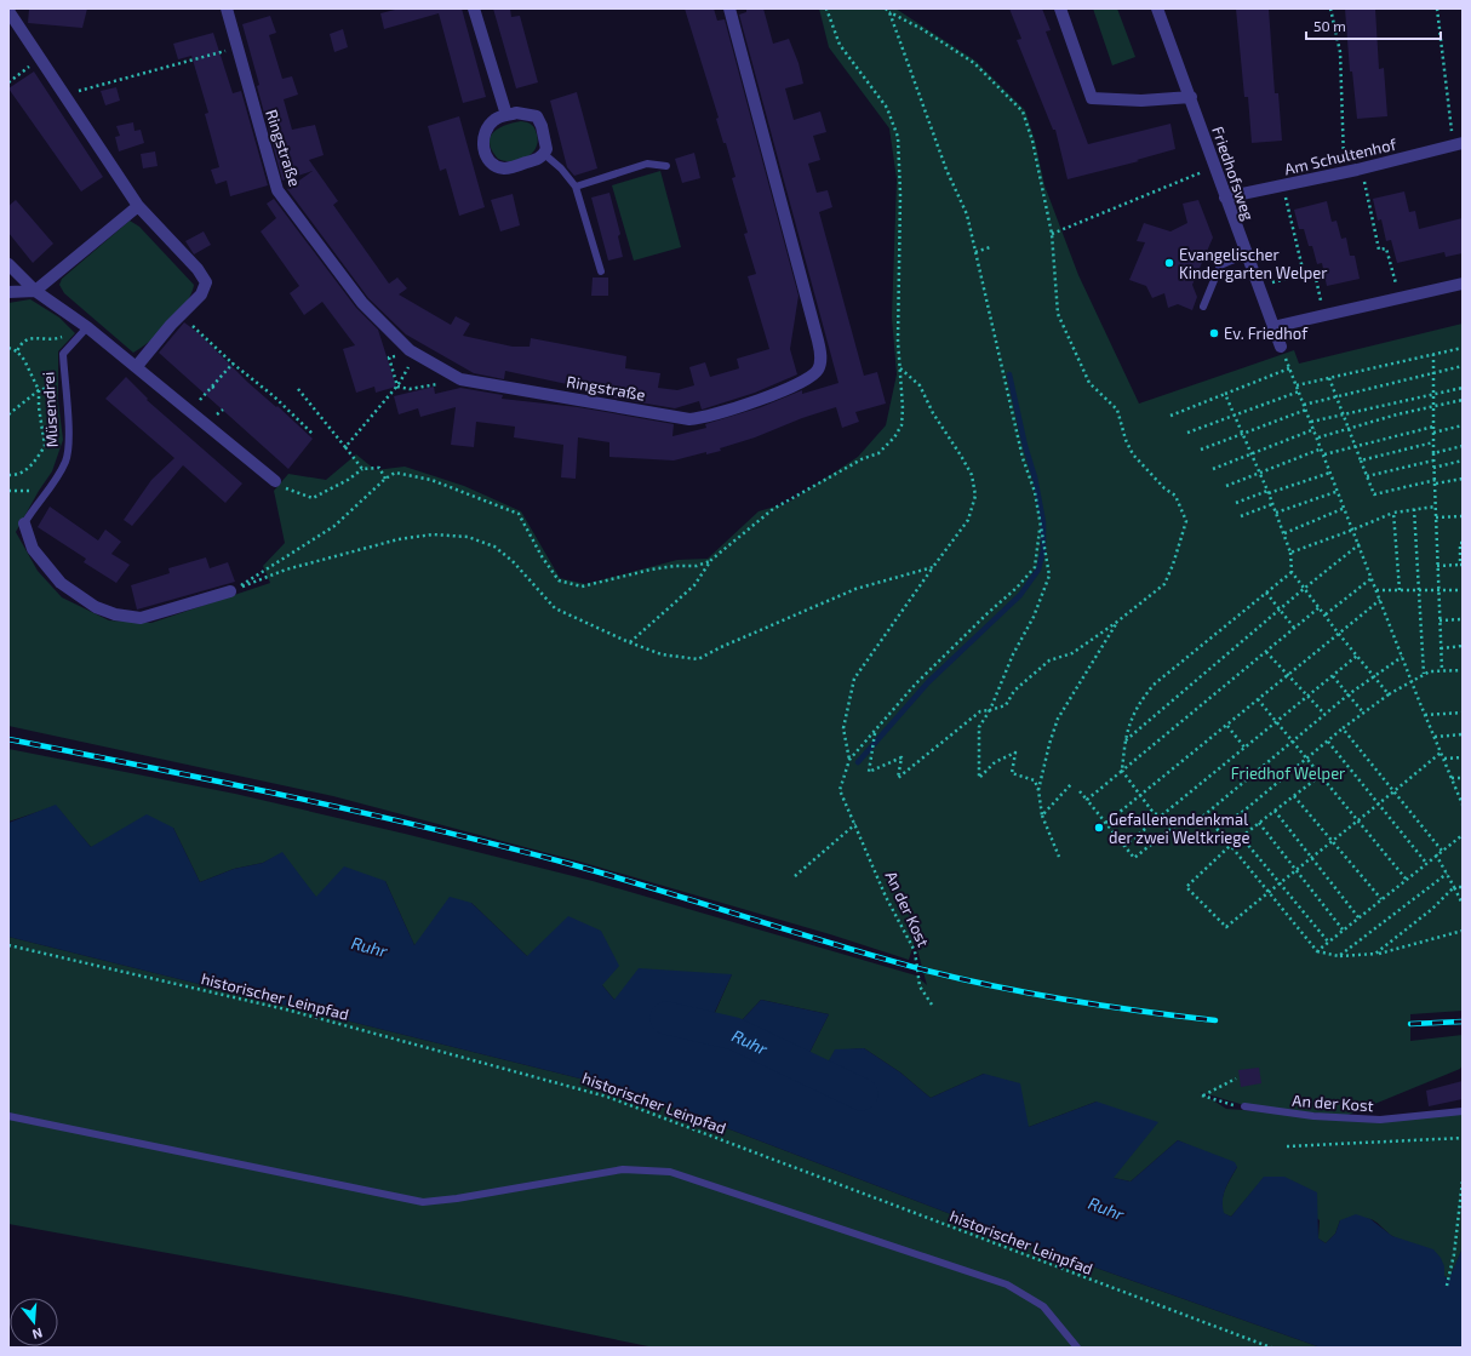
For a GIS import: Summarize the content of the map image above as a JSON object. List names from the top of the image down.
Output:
{
  "streets": {
    "street": [
      "Ringstraße",
      "Am Schultenhof",
      "Friedhofsweg",
      "Müsendrei"
    ],
    "lane": ["An der Kost"],
    "path": ["historischer Leinpfad"]
  },
  "crossings": [
    ["Am Schultenhof", "Friedhofsweg"]
  ],
  "water": ["Ruhr"],
  "parks": ["Friedhof Welper"],
  "places": ["Evangelischer Kindergarten Welper", "Ev. Friedhof", "Gefallenendenkmal der zwei Weltkriege"],
  "scale_bar": "50 m",
  "north": "bottom"
}
